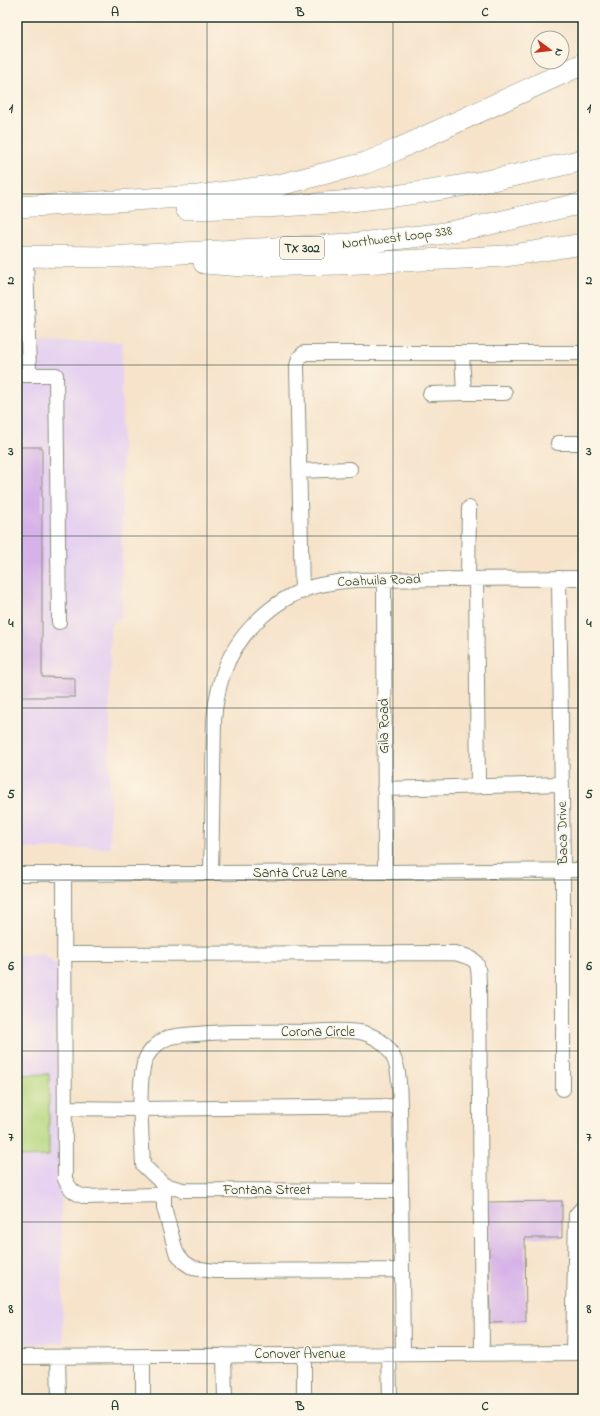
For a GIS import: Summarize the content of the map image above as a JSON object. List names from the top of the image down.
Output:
{
  "streets": {
    "highway": ["Northwest Loop 338", "TX 302"],
    "street": [
      "Coahuila Road",
      "Gila Road",
      "Baca Drive",
      "Santa Cruz Lane",
      "Corona Circle",
      "Fontana Street",
      "Conover Avenue"
    ]
  },
  "crossings": [
    ["Coahuila Road", "Gila Road"],
    ["Coahuila Road", "Baca Drive"],
    ["Coahuila Road", "Santa Cruz Lane"],
    ["Gila Road", "Santa Cruz Lane"],
    ["Baca Drive", "Santa Cruz Lane"],
    ["Corona Circle", "Fontana Street"],
    ["Corona Circle", "Conover Avenue"]
  ],
  "north": "right",
  "grid": {
    "columns": ["A", "B", "C"],
    "rows": [
      "1",
      "2",
      "3",
      "4",
      "5",
      "6",
      "7",
      "8"
    ]
  }
}
